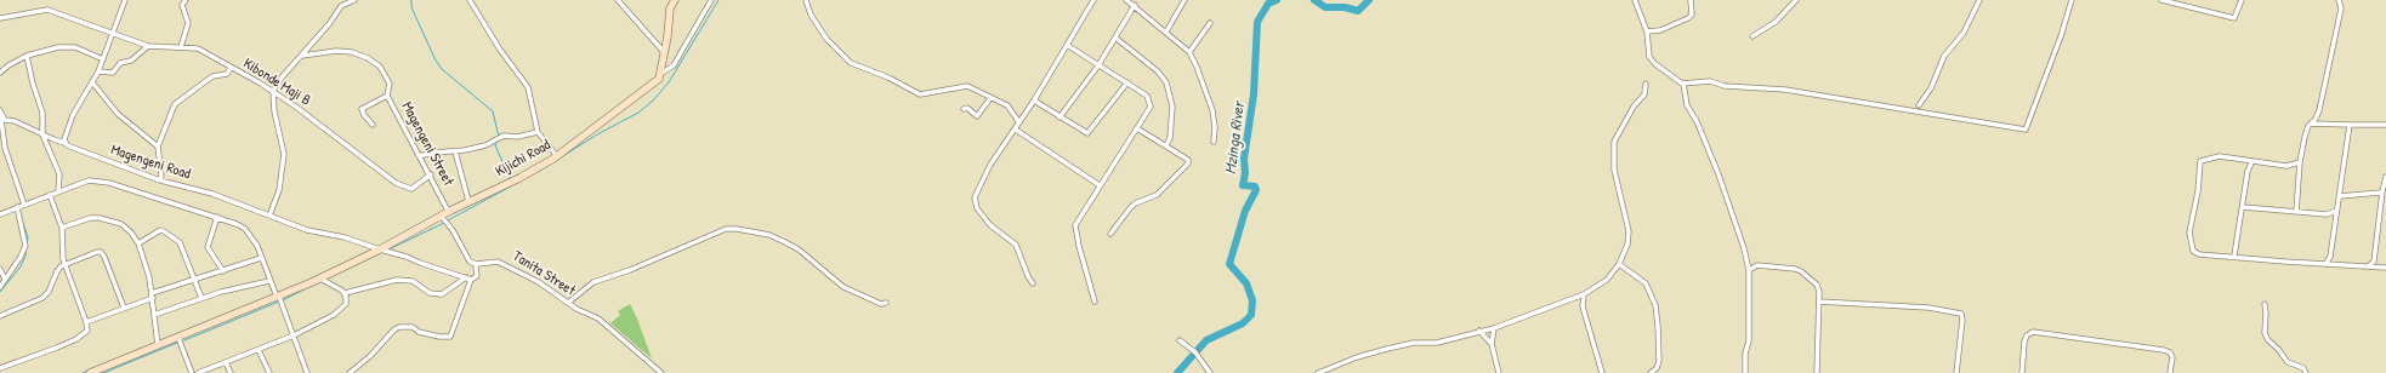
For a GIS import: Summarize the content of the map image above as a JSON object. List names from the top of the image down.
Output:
{
  "streets": {
    "street": [
      "Kibonde Maji B",
      "Magengeni Street",
      "Kijichi Road",
      "Magengeni Road",
      "Tanita Street"
    ]
  },
  "crossings": [
    ["Kibonde Maji B", "Magengeni Street"],
    ["Magengeni Street", "Kijichi Road"],
    ["Kijichi Road", "Magengeni Road"]
  ],
  "water": ["Mzinga River"]
}
